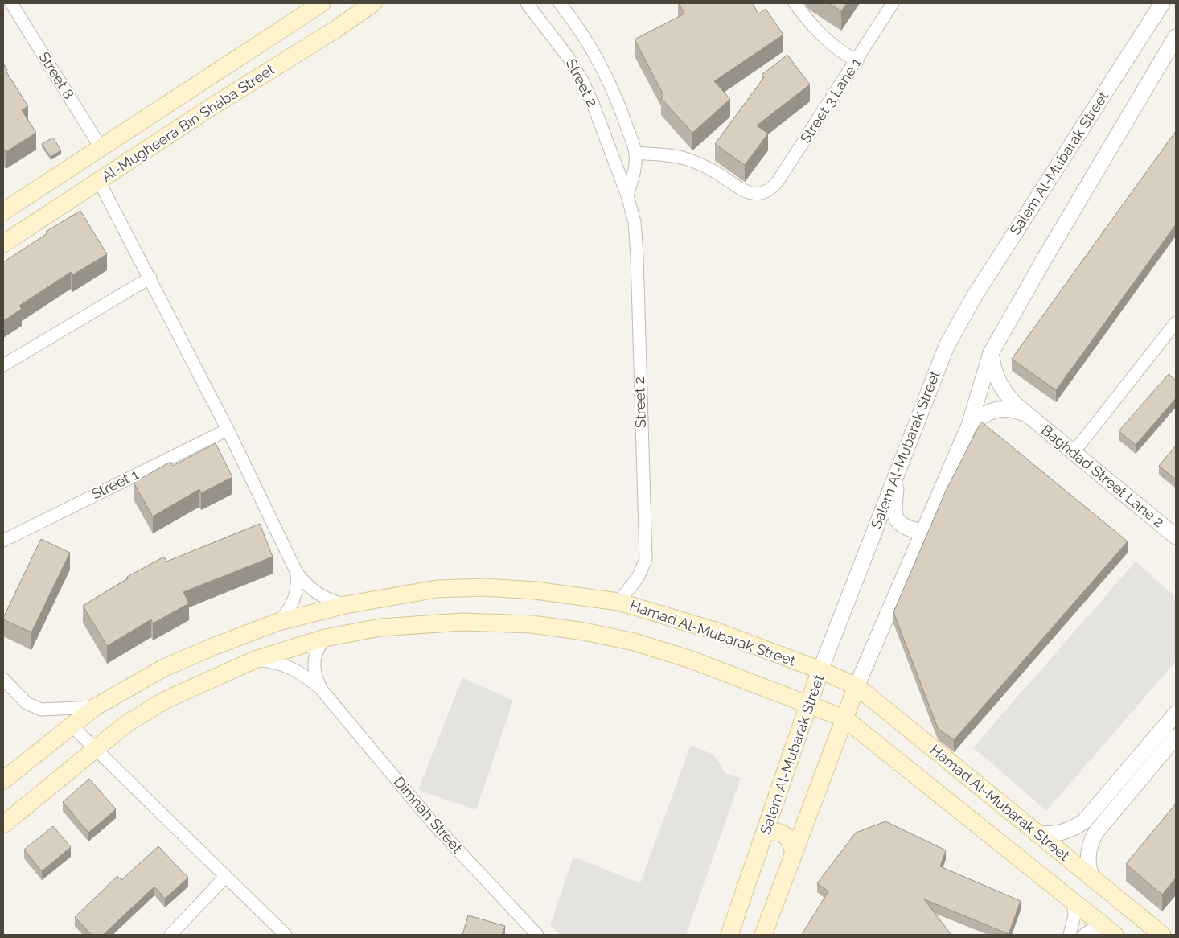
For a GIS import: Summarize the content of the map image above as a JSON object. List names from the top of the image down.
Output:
{
  "streets": {
    "main road": ["Al-Mugheera Bin Shaba Street", "Salem Al-Mubarak Street", "Hamad Al-Mubarak Street"],
    "street": [
      "Street 8",
      "Street 2",
      "Street 3 Lane 1",
      "Baghdad Street Lane 2",
      "Street 1",
      "Dimnah Street"
    ]
  },
  "crossings": [
    ["Street 8", "Al-Mugheera Bin Shaba Street"],
    ["Street 2", "Street 3 Lane 1"],
    ["Street 2", "Hamad Al-Mubarak Street"],
    ["Salem Al-Mubarak Street", "Hamad Al-Mubarak Street"],
    ["Hamad Al-Mubarak Street", "Dimnah Street"]
  ]
}
